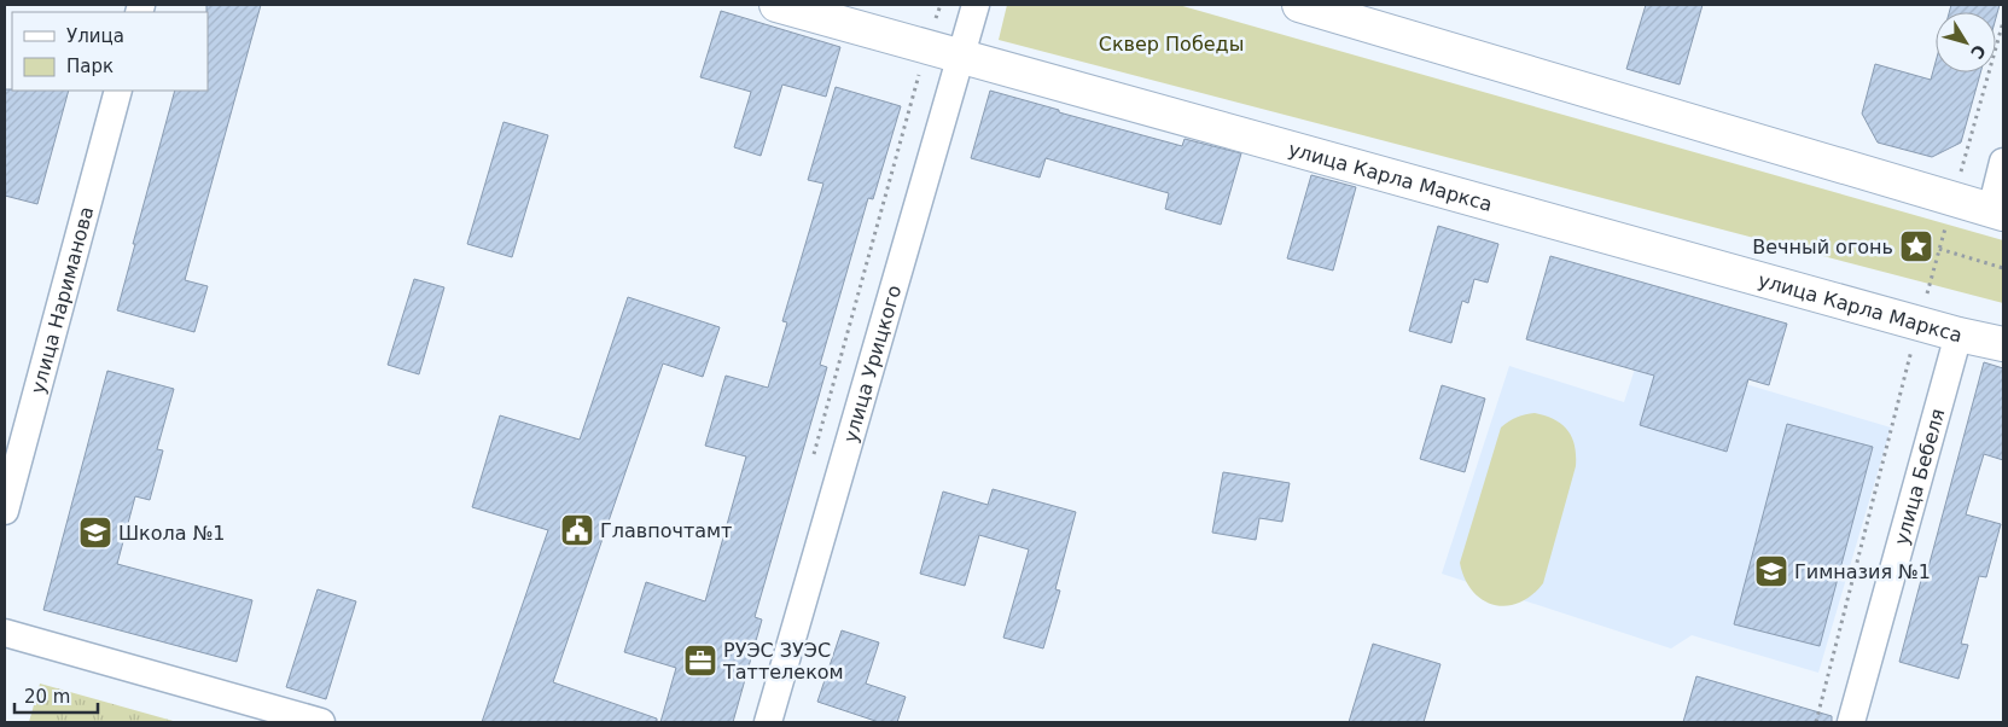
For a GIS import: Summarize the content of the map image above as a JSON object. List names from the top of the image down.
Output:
{
  "streets": {
    "main road": ["улица Карла Маркса"],
    "street": ["улица Нариманова", "улица Урицкого", "улица Бебеля"]
  },
  "crossings": [
    ["улица Карла Маркса", "улица Урицкого"],
    ["улица Карла Маркса", "улица Бебеля"]
  ],
  "parks": ["Сквер Победы"],
  "places": {
    "place": ["Вечный огонь"],
    "public building": ["Главпочтамт"],
    "school or university": ["Школа №1", "Гимназия №1"],
    "office": ["РУЭС ЗУЭС Таттелеком"]
  },
  "legend": ["Улица", "Парк"],
  "scale_bar": "20 m",
  "north": "bottom right"
}
